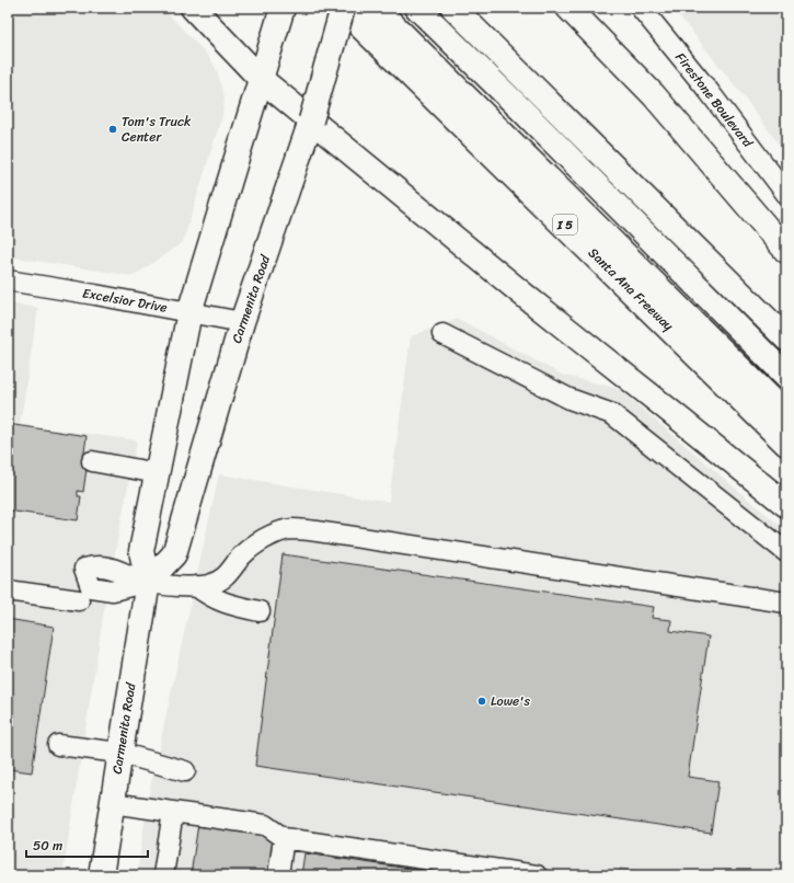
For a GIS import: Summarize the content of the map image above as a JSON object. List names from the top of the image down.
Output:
{
  "streets": {
    "main road": ["I 5", "Santa Ana Freeway", "Carmenita Road"],
    "street": ["Firestone Boulevard", "Excelsior Drive"]
  },
  "crossings": [
    ["Santa Ana Freeway", "Carmenita Road"],
    ["Carmenita Road", "Excelsior Drive"]
  ],
  "places": ["Tom's Truck Center", "Lowe's"],
  "scale_bar": "50 m"
}
